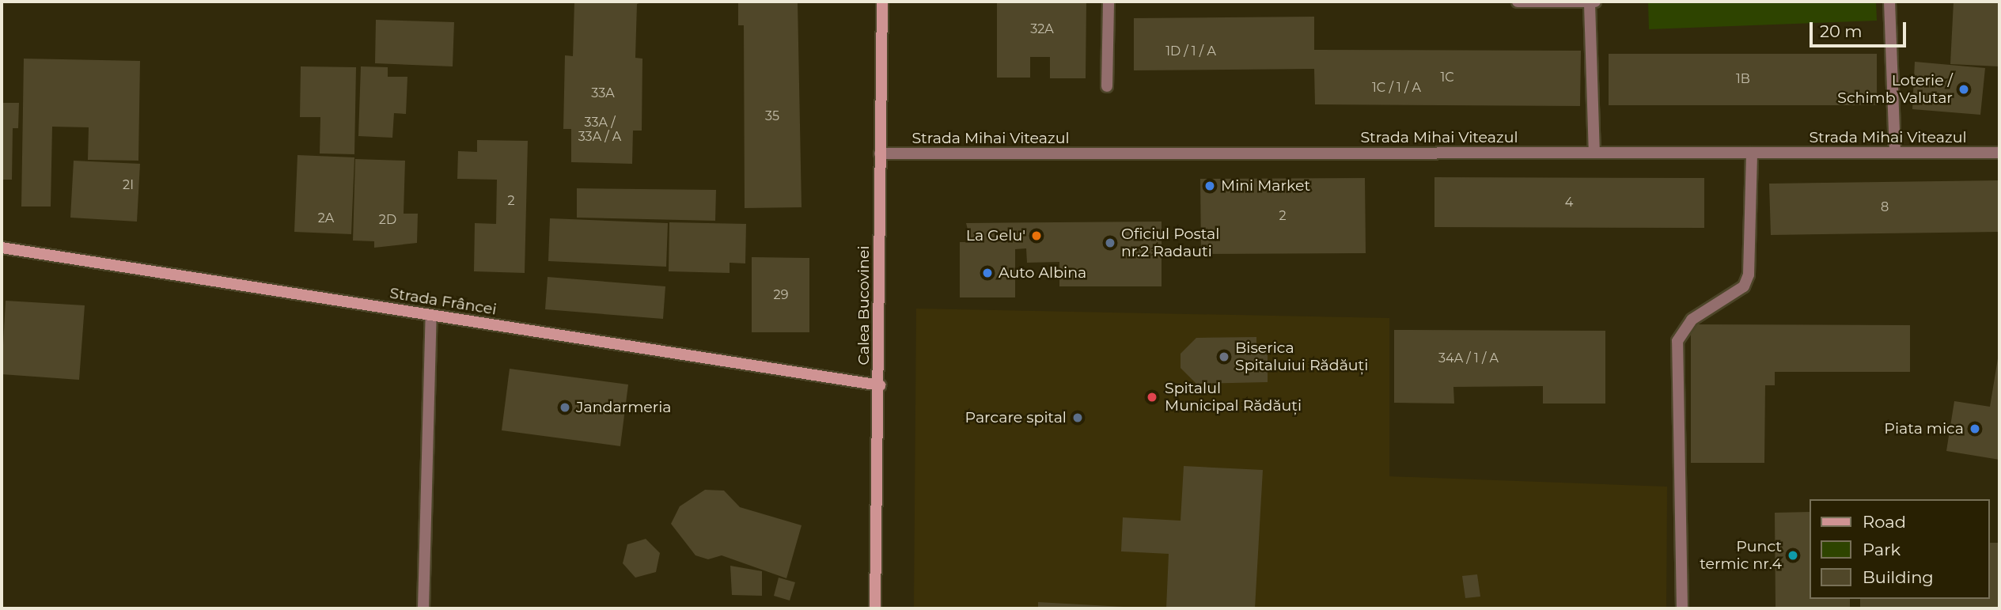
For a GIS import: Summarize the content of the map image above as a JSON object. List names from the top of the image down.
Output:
{
  "streets": {
    "street": ["Strada Mihai Viteazul", "Strada Frâncei", "Calea Bucovinei"]
  },
  "crossings": [
    ["Strada Mihai Viteazul", "Calea Bucovinei"],
    ["Strada Frâncei", "Calea Bucovinei"]
  ],
  "places": [
    "Loterie / Schimb Valutar",
    "Mini Market",
    "La Gelu'",
    "Oficiul Postal nr.2 Radauti",
    "Auto Albina",
    "Biserica Spitaluiui Rădăuți",
    "Spitalul Municipal Rădăuți",
    "Jandarmeria",
    "Parcare spital",
    "Piata mica",
    "Punct termic nr.4"
  ],
  "house_numbers": [
    "32A",
    "1D / 1 / A",
    "1C",
    "1B",
    "1C / 1 / A",
    "33A",
    "35",
    "33A / 33A / A",
    "2I",
    "2",
    "4",
    "8",
    "2",
    "2A",
    "2D",
    "29",
    "34A / 1 / A"
  ],
  "legend": ["Road", "Park", "Building"],
  "scale_bar": "20 m"
}
